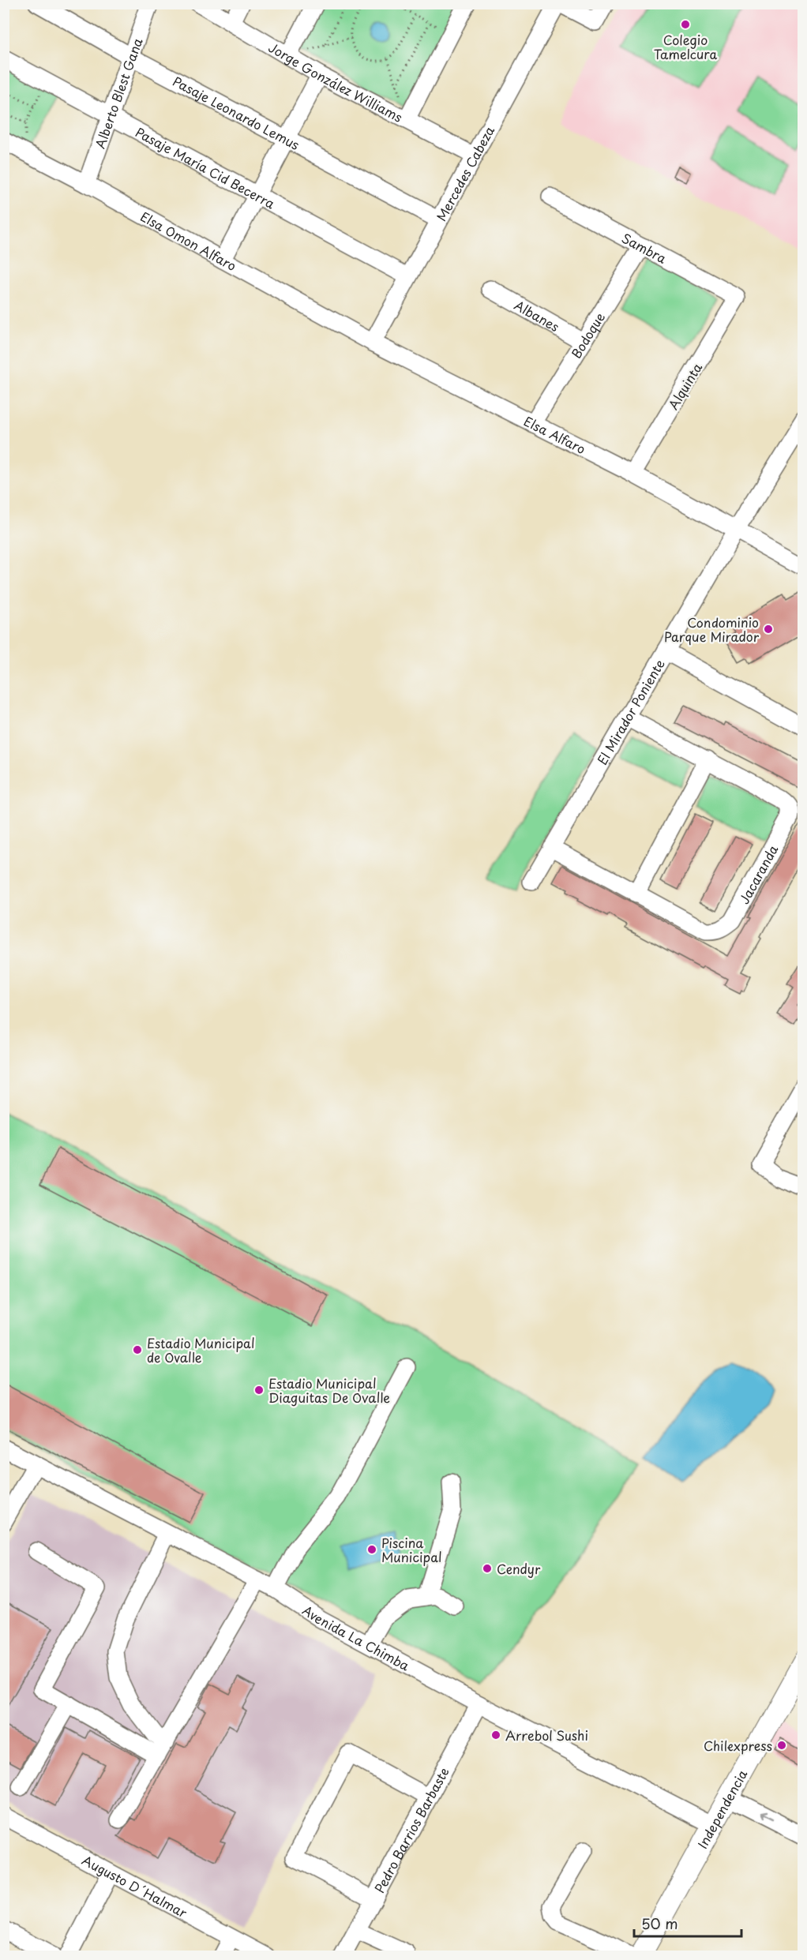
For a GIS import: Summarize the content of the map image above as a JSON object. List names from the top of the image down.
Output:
{
  "streets": {
    "main road": ["Independencia"],
    "street": [
      "Jorge González Williams",
      "Alberto Blest Gana",
      "Pasaje Leonardo Lemus",
      "Pasaje María Cid Becerra",
      "Mercedes Cabeza",
      "Elsa Omon Alfaro",
      "Sambra",
      "Albanes",
      "Bodoque",
      "Alquinta",
      "Elsa Alfaro",
      "El Mirador Poniente",
      "Jacaranda",
      "Avenida La Chimba",
      "Pedro Barrios Barbaste",
      "Augusto D´Halmar"
    ]
  },
  "crossings": [
    ["Jorge González Williams", "Mercedes Cabeza"],
    ["Alberto Blest Gana", "Pasaje Leonardo Lemus"],
    ["Alberto Blest Gana", "Pasaje María Cid Becerra"],
    ["Alberto Blest Gana", "Elsa Omon Alfaro"],
    ["Pasaje Leonardo Lemus", "Mercedes Cabeza"],
    ["Pasaje María Cid Becerra", "Mercedes Cabeza"],
    ["Mercedes Cabeza", "Elsa Omon Alfaro"],
    ["Mercedes Cabeza", "Elsa Alfaro"],
    ["Elsa Omon Alfaro", "Elsa Alfaro"],
    ["Sambra", "Bodoque"],
    ["Sambra", "Alquinta"],
    ["Albanes", "Bodoque"],
    ["Bodoque", "Elsa Alfaro"],
    ["Alquinta", "Elsa Alfaro"],
    ["Elsa Alfaro", "El Mirador Poniente"],
    ["El Mirador Poniente", "Jacaranda"],
    ["Avenida La Chimba", "Independencia"],
    ["Avenida La Chimba", "Pedro Barrios Barbaste"]
  ],
  "places": [
    "Colegio Tamelcura",
    "Condominio Parque Mirador",
    "Estadio Municipal de Ovalle",
    "Estadio Municipal Diaguitas De Ovalle",
    "Piscina Municipal",
    "Cendyr",
    "Arrebol Sushi",
    "Chilexpress"
  ],
  "scale_bar": "50 m"
}
